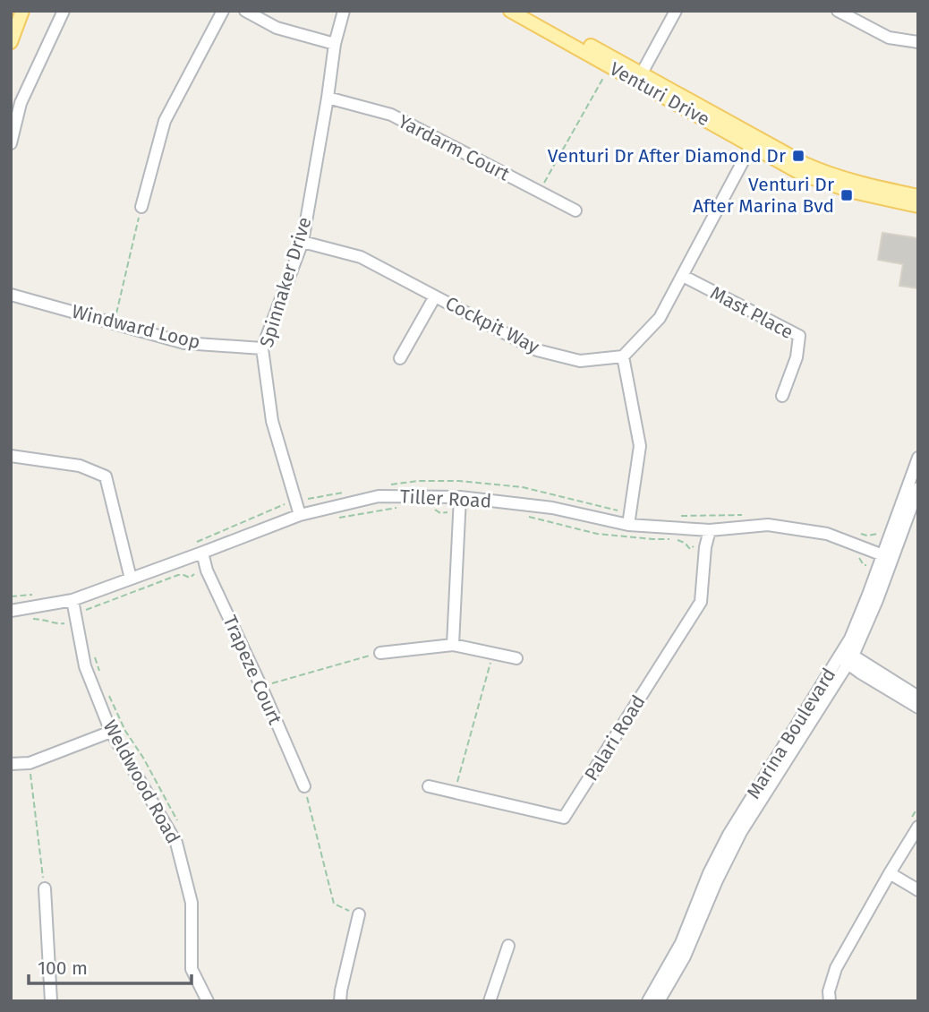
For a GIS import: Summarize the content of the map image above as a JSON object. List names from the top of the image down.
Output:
{
  "streets": {
    "main road": ["Venturi Drive"],
    "street": [
      "Yardarm Court",
      "Spinnaker Drive",
      "Mast Place",
      "Cockpit Way",
      "Windward Loop",
      "Tiller Road",
      "Trapeze Court",
      "Marina Boulevard",
      "Palari Road",
      "Weldwood Road"
    ]
  },
  "crossings": [
    ["Yardarm Court", "Spinnaker Drive"],
    ["Spinnaker Drive", "Cockpit Way"],
    ["Spinnaker Drive", "Windward Loop"],
    ["Spinnaker Drive", "Tiller Road"],
    ["Tiller Road", "Trapeze Court"],
    ["Tiller Road", "Marina Boulevard"],
    ["Tiller Road", "Palari Road"],
    ["Tiller Road", "Weldwood Road"]
  ],
  "places": {
    "transit": ["Venturi Dr After Diamond Dr", "Venturi Dr After Marina Bvd"]
  },
  "scale_bar": "100 m"
}
